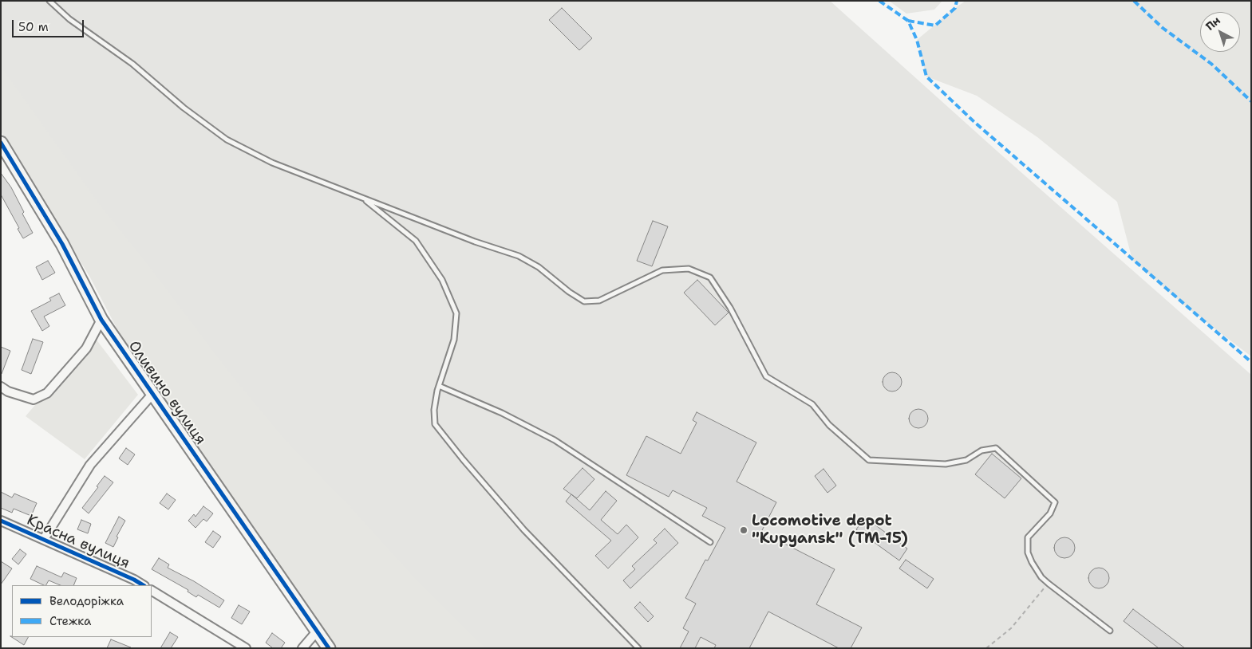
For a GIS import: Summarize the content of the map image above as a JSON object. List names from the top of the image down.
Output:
{
  "streets": {
    "street": ["Оливино вулиця", "Красна вулиця"]
  },
  "places": ["Locomotive depot \"Kupyansk\" (TM-15)"],
  "legend": ["Велодоріжка", "Стежка"],
  "scale_bar": "50 m",
  "north": "top left"
}
